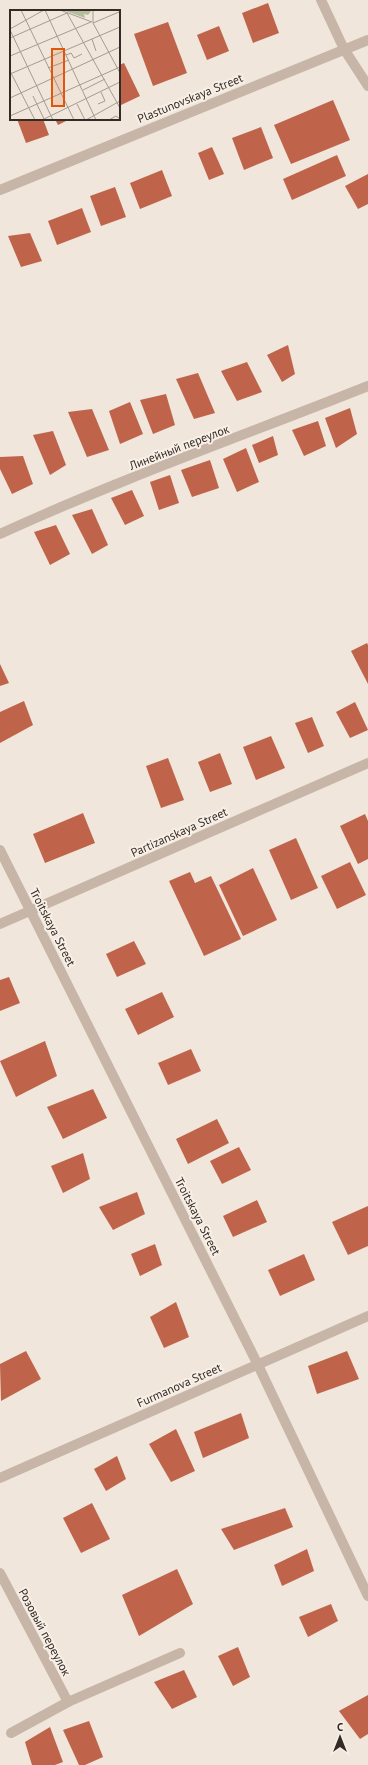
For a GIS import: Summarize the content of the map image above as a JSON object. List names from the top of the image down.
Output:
{
  "streets": {
    "street": [
      "Plastunovskaya Street",
      "Линейный переулок",
      "Partizanskaya Street",
      "Troitskaya Street",
      "Furmanova Street",
      "Розовый переулок"
    ]
  },
  "crossings": [
    ["Partizanskaya Street", "Troitskaya Street"],
    ["Troitskaya Street", "Furmanova Street"]
  ],
  "north": "top"
}
